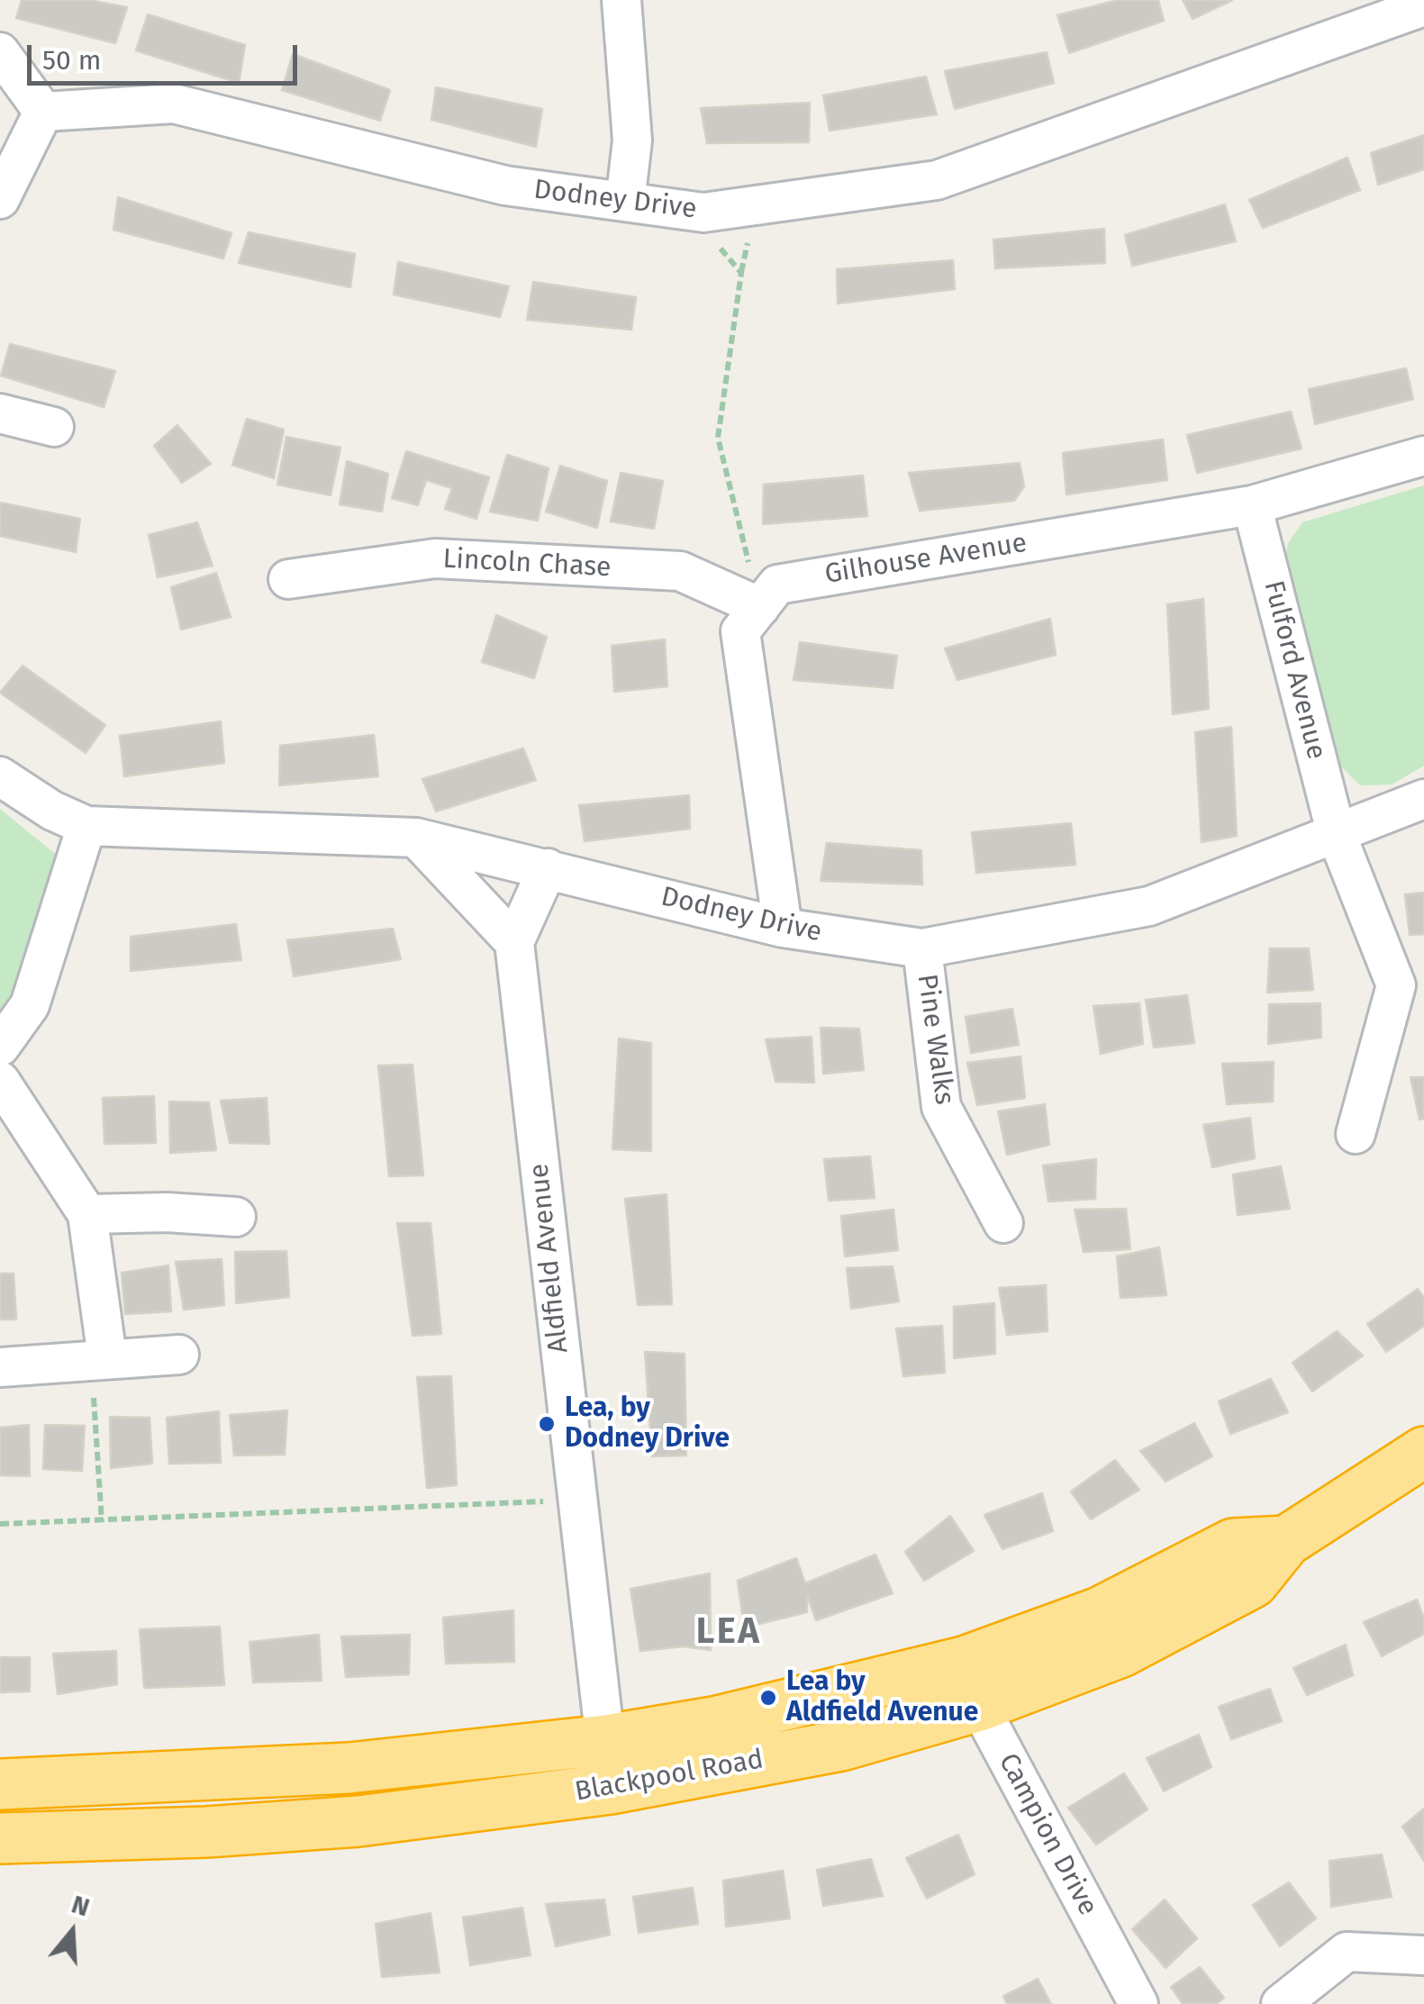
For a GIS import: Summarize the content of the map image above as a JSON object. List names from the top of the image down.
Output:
{
  "streets": {
    "highway": ["Blackpool Road"],
    "street": [
      "Dodney Drive",
      "Gilhouse Avenue",
      "Lincoln Chase",
      "Fulford Avenue",
      "Pine Walks",
      "Aldfield Avenue",
      "Campion Drive"
    ]
  },
  "crossings": [
    ["Dodney Drive", "Gilhouse Avenue"],
    ["Dodney Drive", "Fulford Avenue"],
    ["Dodney Drive", "Pine Walks"],
    ["Dodney Drive", "Aldfield Avenue"],
    ["Gilhouse Avenue", "Lincoln Chase"],
    ["Gilhouse Avenue", "Fulford Avenue"],
    ["Aldfield Avenue", "Blackpool Road"],
    ["Blackpool Road", "Campion Drive"]
  ],
  "districts": ["LEA"],
  "places": ["Lea, by Dodney Drive", "Lea by Aldfield Avenue"],
  "scale_bar": "50 m",
  "north": "top"
}
